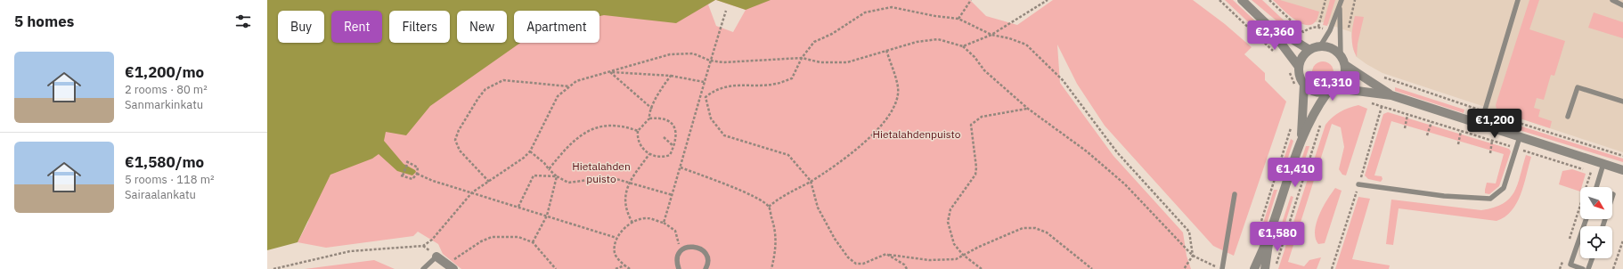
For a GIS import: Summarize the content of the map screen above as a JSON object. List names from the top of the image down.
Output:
{
  "parks": ["Hietalahdenpuisto", "Hietalahden puisto"],
  "north": "bottom right",
  "page": {
    "heading": "5 homes",
    "chip": [
      "Buy",
      "Rent",
      "Filters",
      "New",
      "Apartment"
    ],
    "price": [
      "€2,360",
      "€1,310",
      "€1,200",
      "€1,410",
      "€1,580"
    ],
    "list": [
      {
        "name": "€1,200/mo",
        "note": "2 rooms · 80 m² · Sanmarkinkatu"
      },
      {
        "name": "€1,580/mo",
        "note": "5 rooms · 118 m² · Sairaalankatu"
      }
    ]
  }
}
